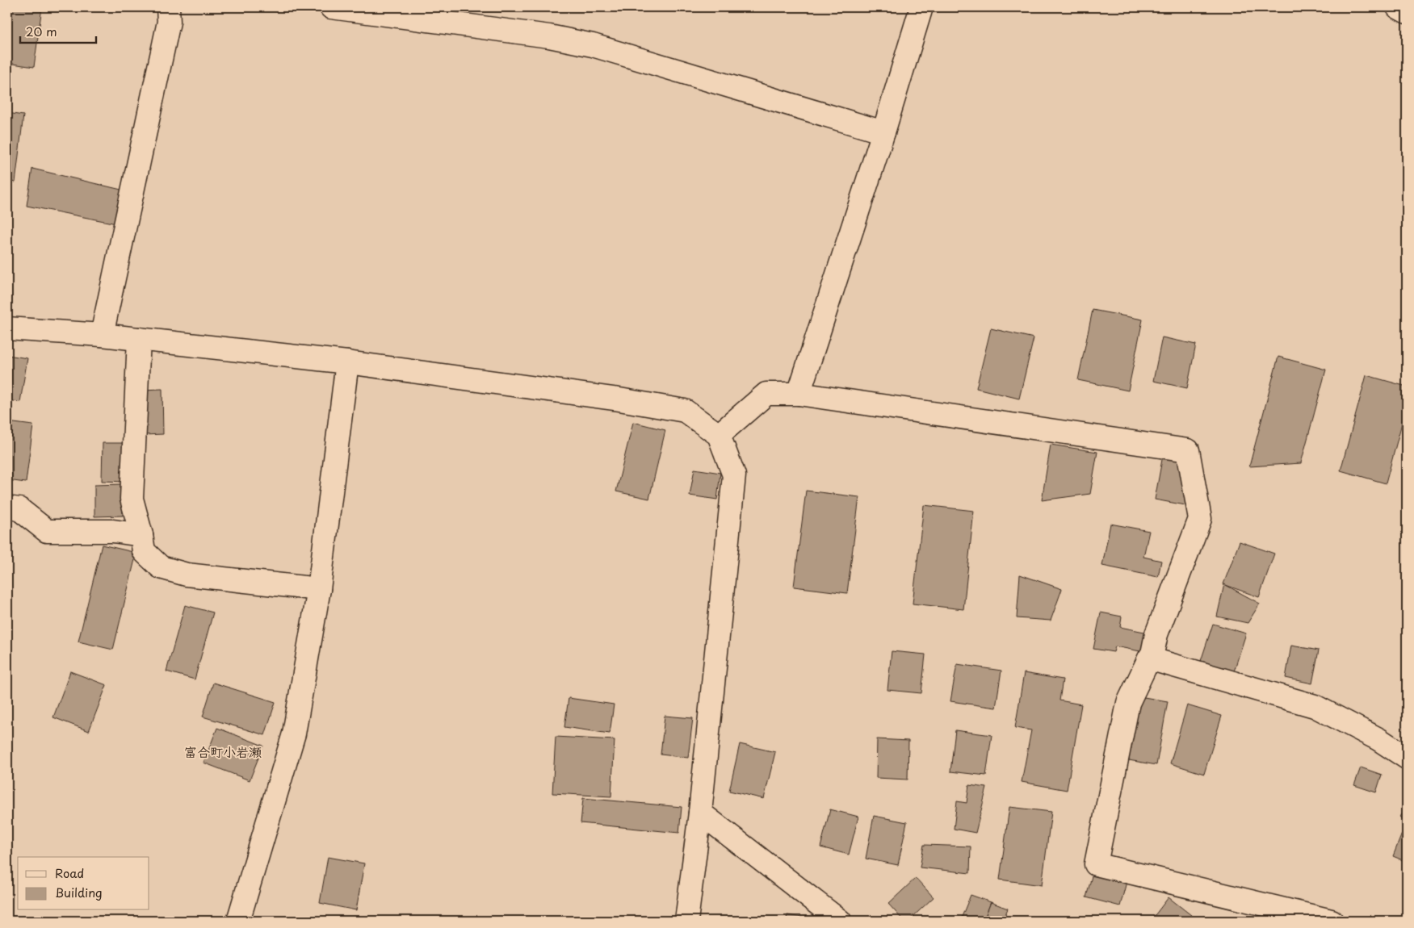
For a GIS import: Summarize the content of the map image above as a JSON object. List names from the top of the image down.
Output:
{
  "districts": ["富合町小岩瀬"],
  "legend": ["Road", "Building"],
  "scale_bar": "20 m"
}
